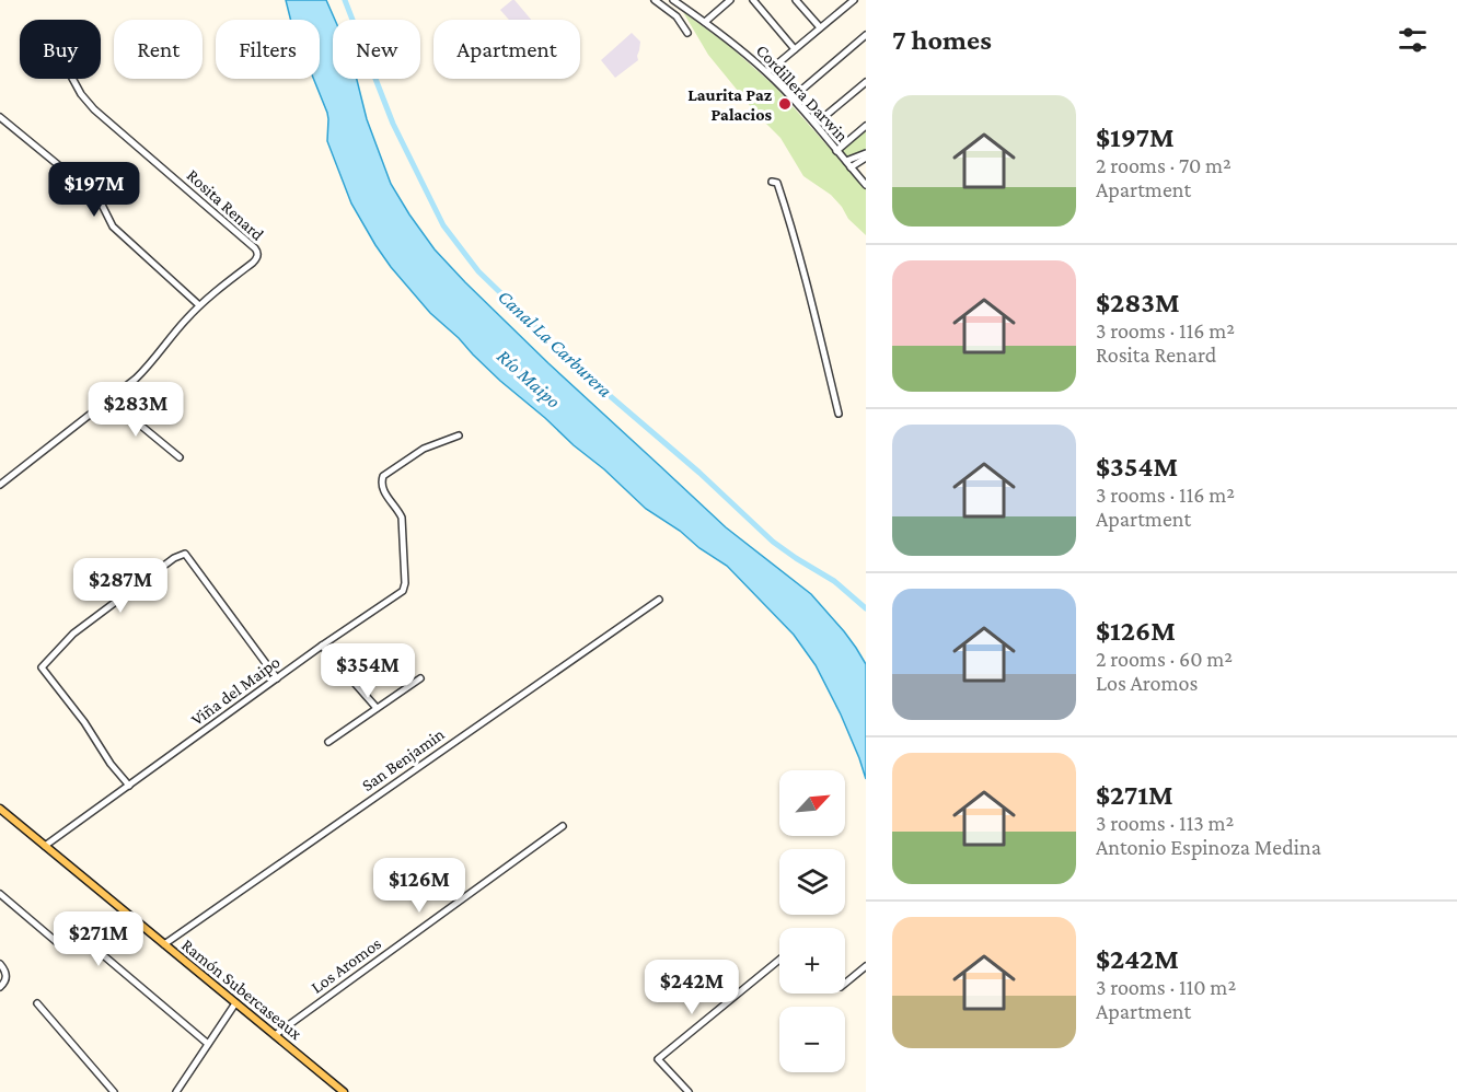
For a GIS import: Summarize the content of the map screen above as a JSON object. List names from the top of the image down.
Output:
{
  "streets": {
    "main road": ["Ramón Subercaseaux"],
    "street": [
      "Cordillera Darwin",
      "Rosita Renard",
      "Viña del Maipo",
      "San Benjamin",
      "Los Aromos"
    ]
  },
  "crossings": [
    ["Viña del Maipo", "Ramón Subercaseaux"],
    ["San Benjamin", "Ramón Subercaseaux"],
    ["Los Aromos", "Ramón Subercaseaux"]
  ],
  "water": ["Canal La Carburera", "Río Maipo"],
  "places": ["Laurita Paz Palacios"],
  "north": "top right",
  "page": {
    "heading": "7 homes",
    "chip": [
      "Buy",
      "Rent",
      "Filters",
      "New",
      "Apartment"
    ],
    "list": [
      {
        "name": "$197M",
        "note": "2 rooms · 70 m² · Apartment"
      },
      {
        "name": "$283M",
        "note": "3 rooms · 116 m² · Rosita Renard"
      },
      {
        "name": "$354M",
        "note": "3 rooms · 116 m² · Apartment"
      },
      {
        "name": "$126M",
        "note": "2 rooms · 60 m² · Los Aromos"
      },
      {
        "name": "$271M",
        "note": "3 rooms · 113 m² · Antonio Espinoza Medina"
      },
      {
        "name": "$242M",
        "note": "3 rooms · 110 m² · Apartment"
      }
    ],
    "price": [
      "$197M",
      "$283M",
      "$287M",
      "$354M",
      "$126M",
      "$271M",
      "$242M"
    ],
    "map_buttons": ["+", "−"]
  }
}
